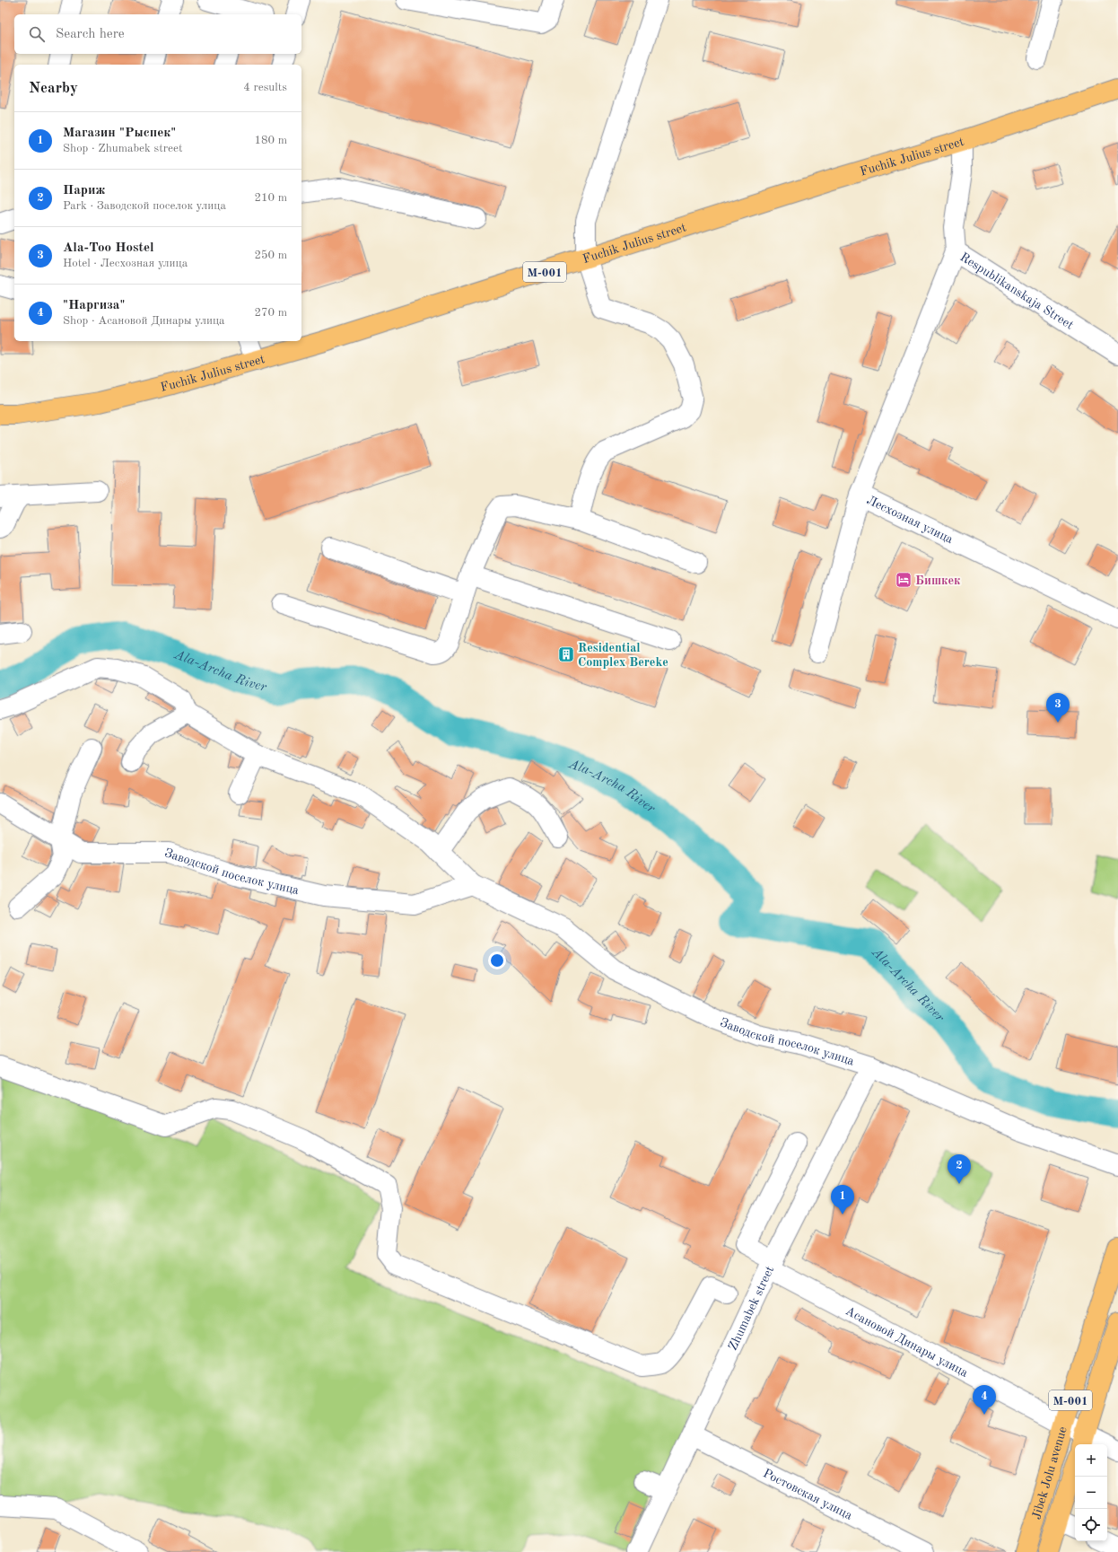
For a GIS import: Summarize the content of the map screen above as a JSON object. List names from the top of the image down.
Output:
{
  "streets": {
    "main road": ["Fuchik Julius street", "М-001", "Jibek Jolu avenue"],
    "street": [
      "Respublikanskaja Street",
      "Лесхозная улица",
      "Заводской поселок улица",
      "Zhumabek street",
      "Асановой Динары улица",
      "Ростовская улица"
    ]
  },
  "crossings": [
    ["Fuchik Julius street", "Respublikanskaja Street"],
    ["Respublikanskaja Street", "Лесхозная улица"],
    ["Заводской поселок улица", "Zhumabek street"],
    ["Zhumabek street", "Асановой Динары улица"],
    ["Zhumabek street", "Ростовская улица"],
    ["Асановой Динары улица", "Jibek Jolu avenue"]
  ],
  "water": ["Ala-Archa River"],
  "places": {
    "hotel": ["Бишкек"],
    "building": ["Residential Complex Bereke"]
  },
  "page": {
    "search": "Search here",
    "heading": ["Nearby", "4 results"],
    "list": [
      {
        "mark": "1",
        "name": "Магазин \"Рыспек\"",
        "note": "Shop · Zhumabek street",
        "value": "180 m"
      },
      {
        "mark": "2",
        "name": "Париж",
        "note": "Park · Заводской поселок улица",
        "value": "210 m"
      },
      {
        "mark": "3",
        "name": "Ala-Too Hostel",
        "note": "Hotel · Лесхозная улица",
        "value": "250 m"
      },
      {
        "mark": "4",
        "name": "\"Наргиза\"",
        "note": "Shop · Асановой Динары улица",
        "value": "270 m"
      }
    ],
    "pins": [
      "3",
      "2",
      "1",
      "4"
    ],
    "map_buttons": ["+", "−"]
  }
}
